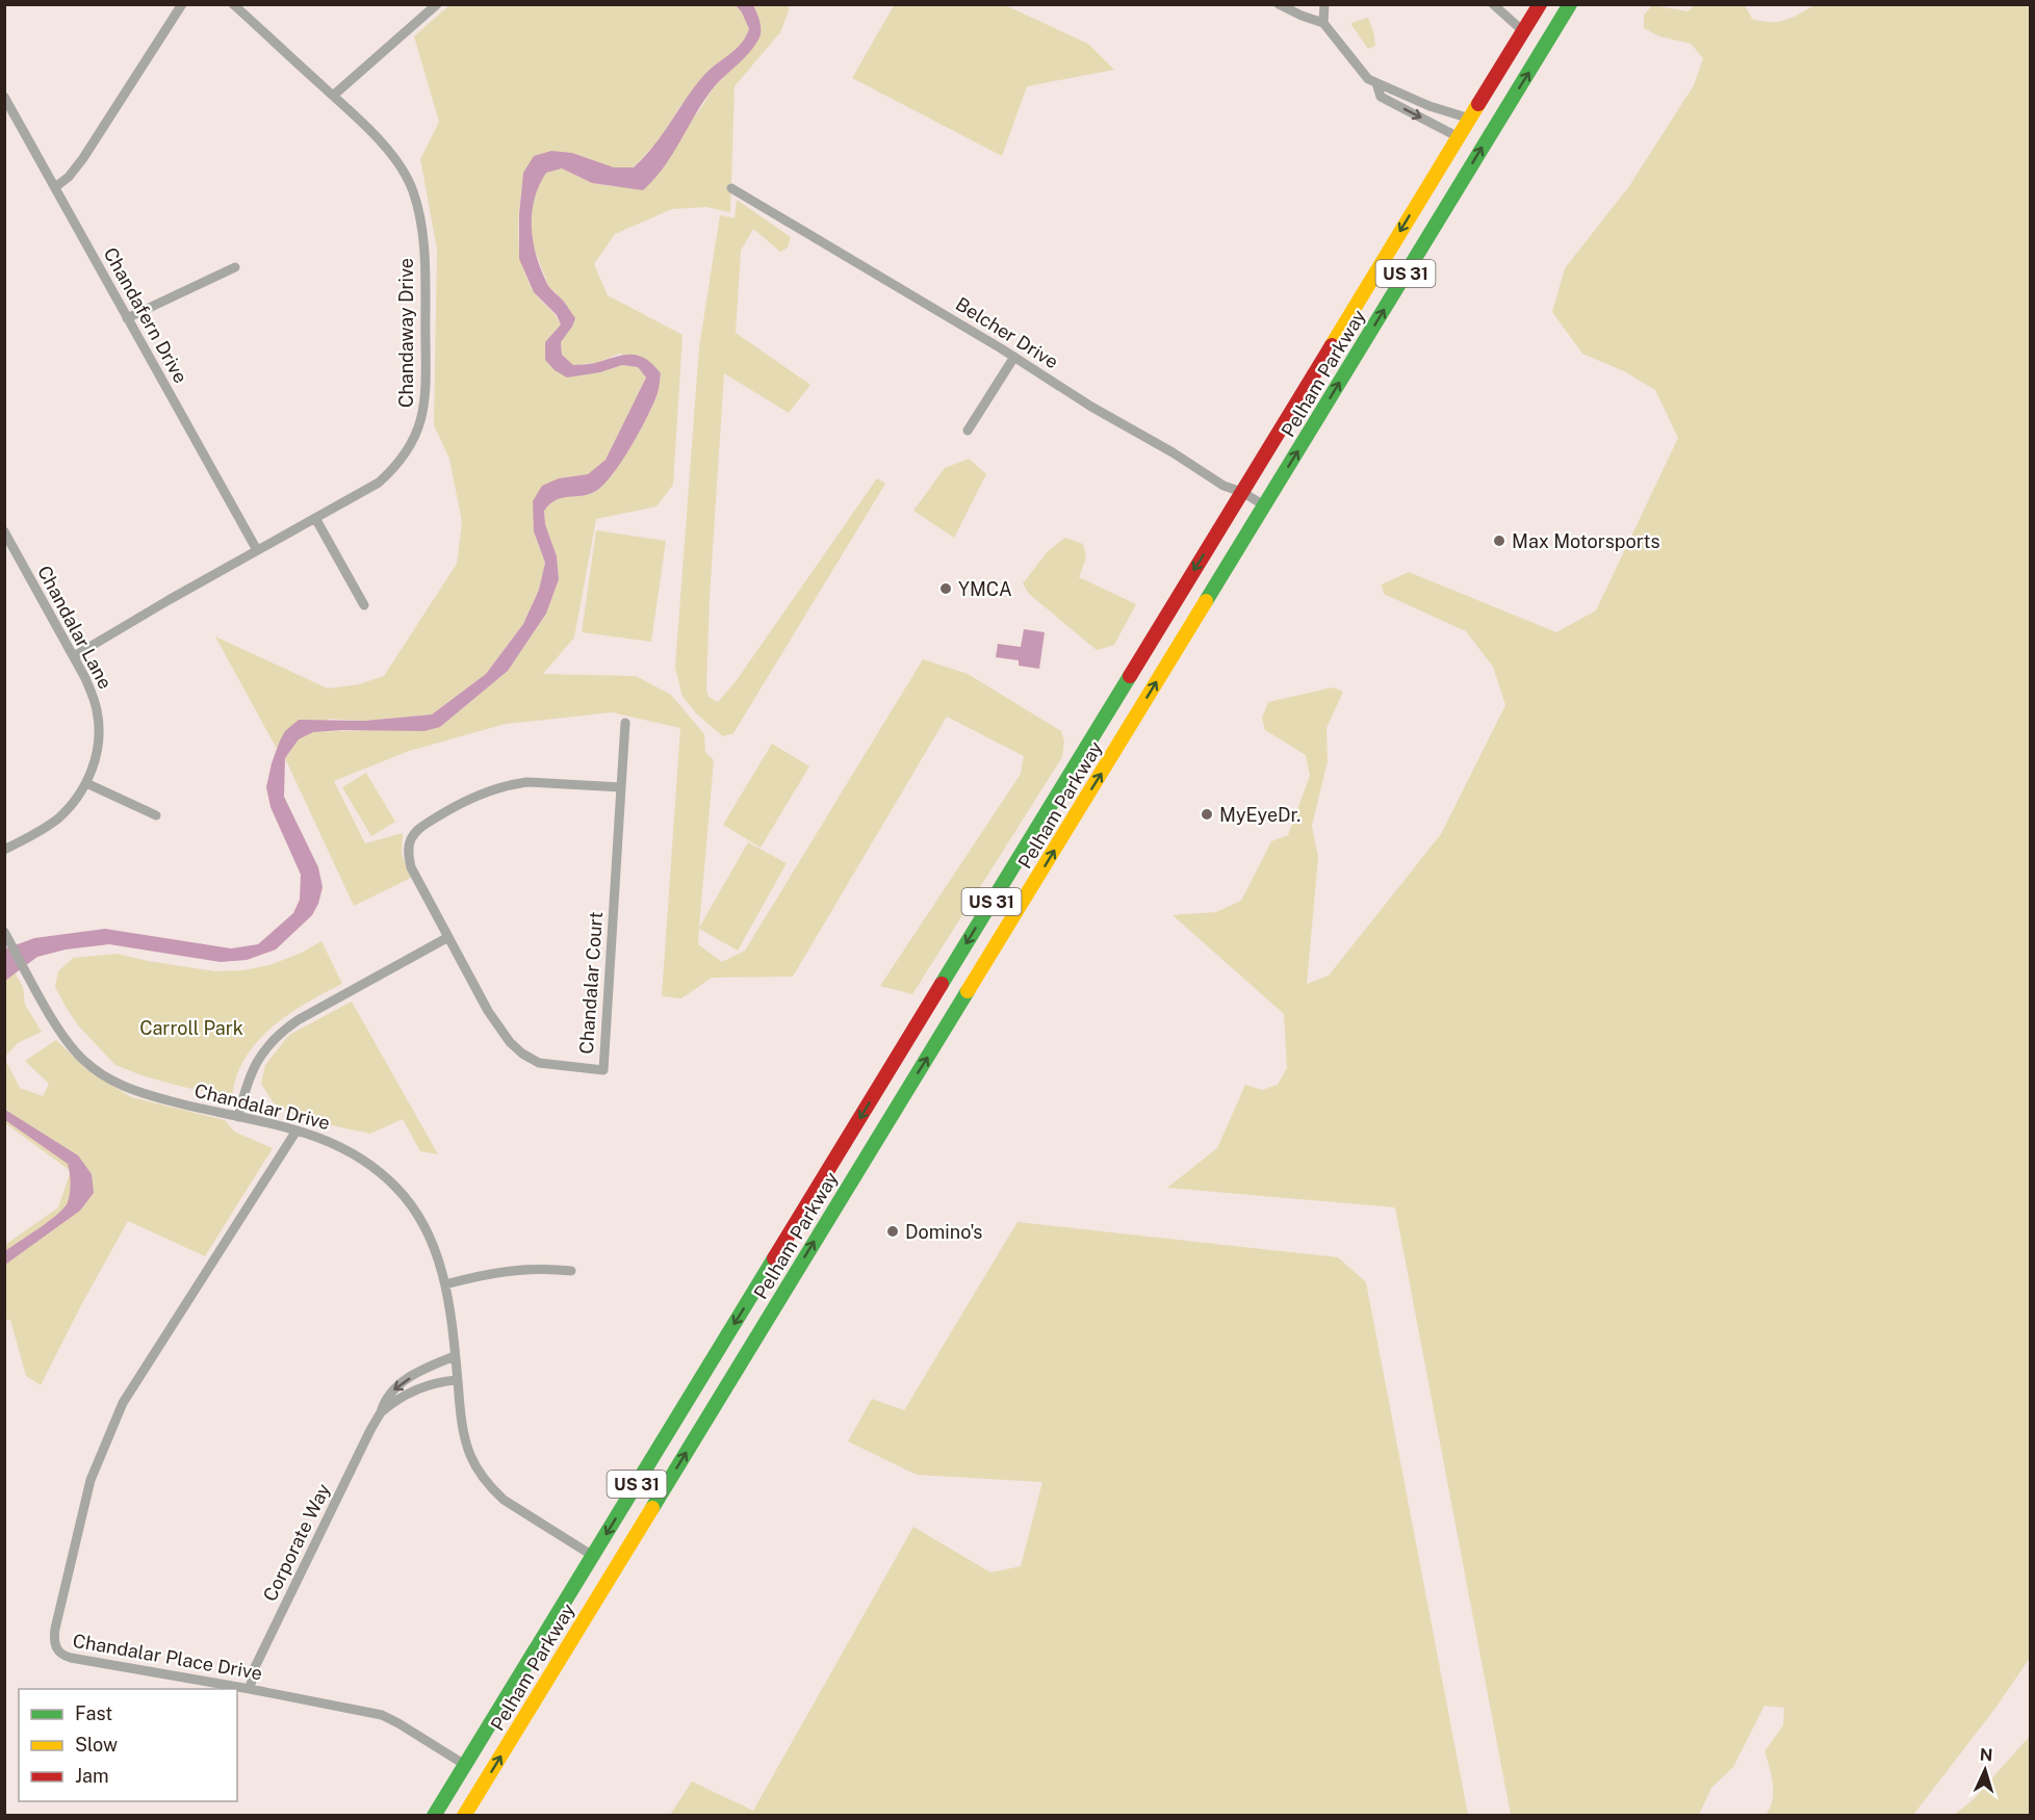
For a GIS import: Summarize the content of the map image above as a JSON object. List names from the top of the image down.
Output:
{
  "streets": {
    "main road": ["US 31", "Pelham Parkway"],
    "street": [
      "Chandafern Drive",
      "Chandaway Drive",
      "Belcher Drive",
      "Chandalar Lane",
      "Chandalar Court",
      "Chandalar Drive",
      "Corporate Way",
      "Chandalar Place Drive"
    ]
  },
  "crossings": [
    ["Chandafern Drive", "Chandaway Drive"],
    ["Chandaway Drive", "Chandalar Lane"],
    ["Belcher Drive", "Pelham Parkway"],
    ["Pelham Parkway", "Chandalar Drive"],
    ["Pelham Parkway", "Chandalar Place Drive"],
    ["Chandalar Drive", "Corporate Way"],
    ["Chandalar Drive", "Chandalar Place Drive"],
    ["Corporate Way", "Chandalar Place Drive"]
  ],
  "parks": ["Carroll Park"],
  "places": [
    "Max Motorsports",
    "YMCA",
    "MyEyeDr.",
    "Domino's"
  ],
  "legend": ["Fast", "Slow", "Jam"],
  "north": "top"
}
